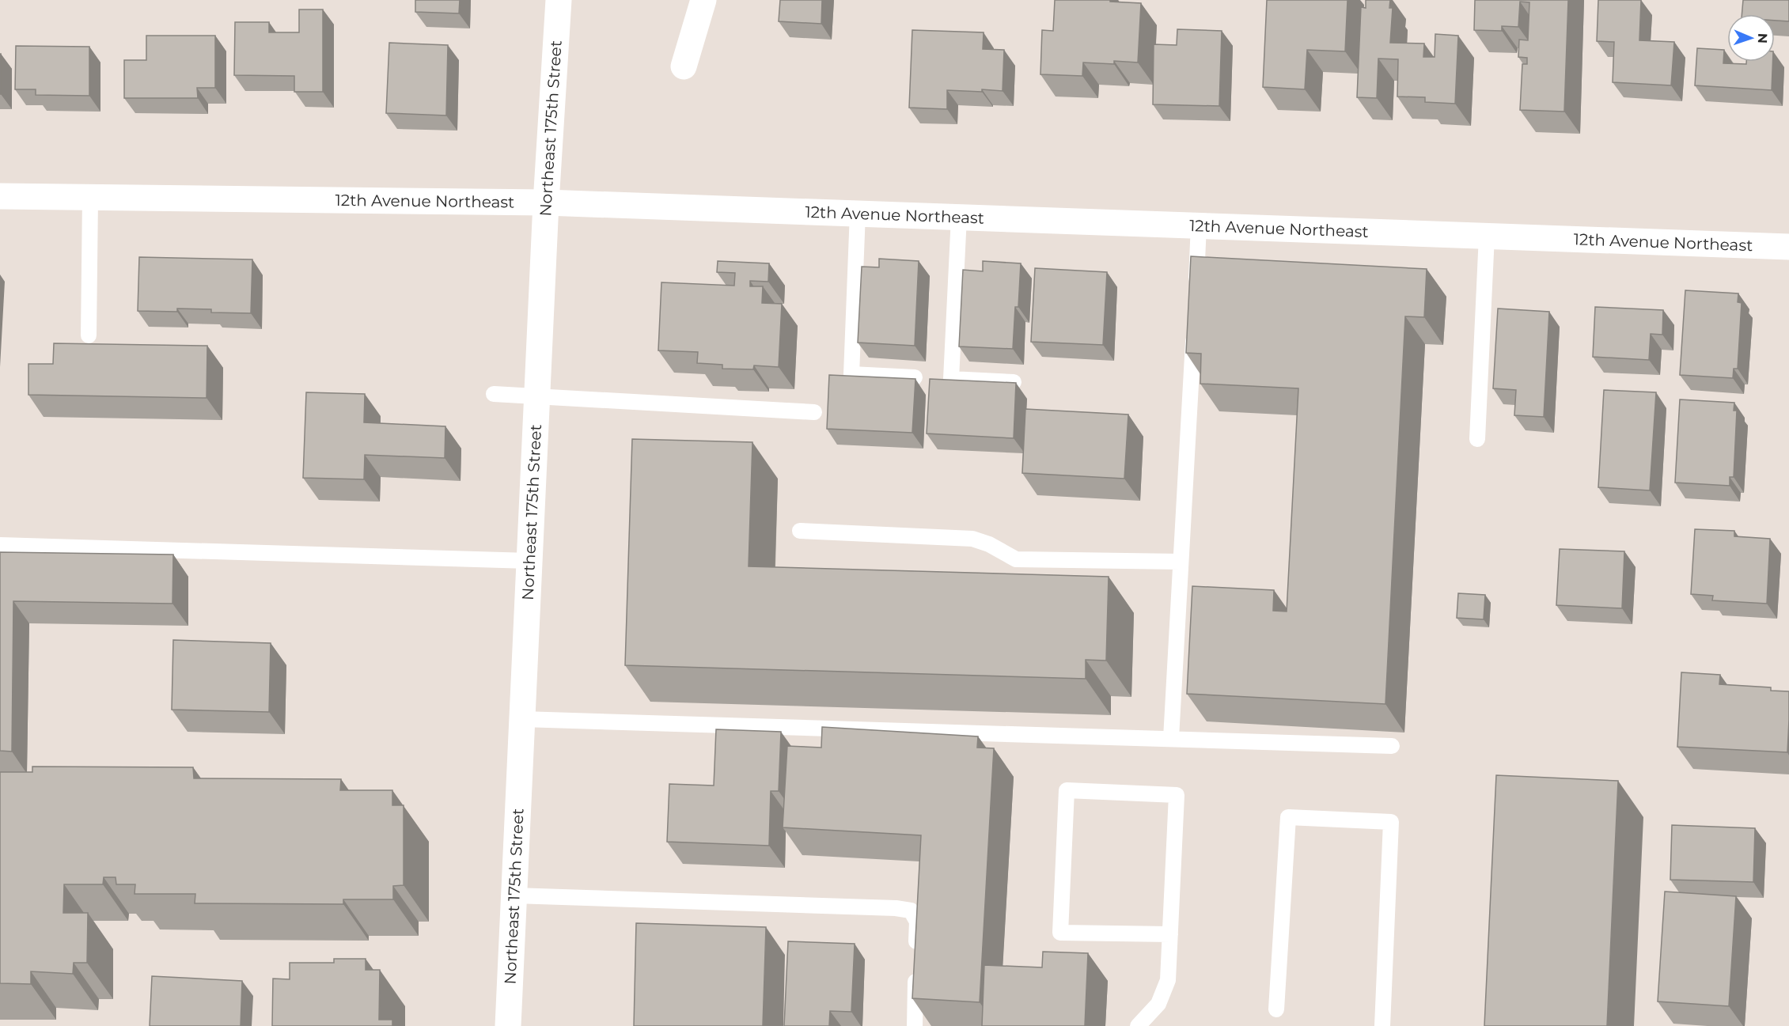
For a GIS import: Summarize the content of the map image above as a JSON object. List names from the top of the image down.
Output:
{
  "streets": {
    "street": ["Northeast 175th Street", "12th Avenue Northeast"]
  },
  "crossings": [
    ["Northeast 175th Street", "12th Avenue Northeast"]
  ],
  "north": "right"
}
